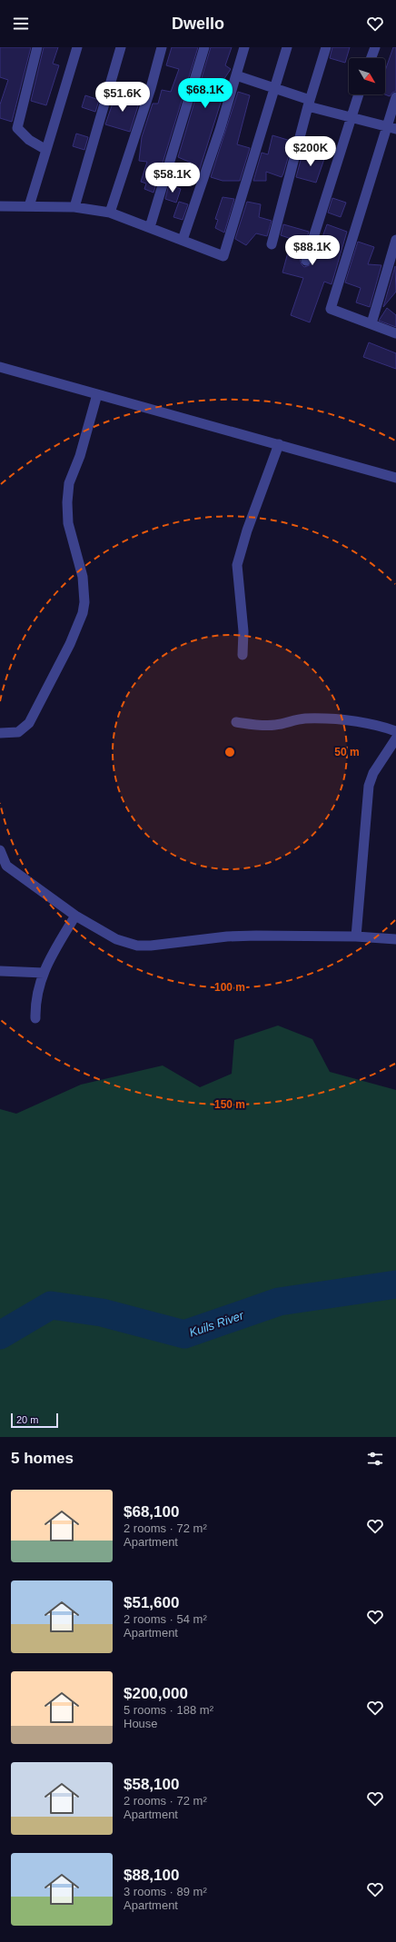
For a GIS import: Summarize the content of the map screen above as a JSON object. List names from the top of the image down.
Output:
{
  "water": ["Kuils River"],
  "scale_bar": "20 m",
  "north": "bottom right",
  "page": {
    "header": "Dwello",
    "price": [
      "$68.1K",
      "$51.6K",
      "$200K",
      "$58.1K",
      "$88.1K"
    ],
    "scale": "20 m",
    "heading": "5 homes",
    "list": [
      {
        "name": "$68,100",
        "note": "2 rooms · 72 m² · Apartment"
      },
      {
        "name": "$51,600",
        "note": "2 rooms · 54 m² · Apartment"
      },
      {
        "name": "$200,000",
        "note": "5 rooms · 188 m² · House"
      },
      {
        "name": "$58,100",
        "note": "2 rooms · 72 m² · Apartment"
      },
      {
        "name": "$88,100",
        "note": "3 rooms · 89 m² · Apartment"
      }
    ]
  },
  "rings": ["50 m", "100 m", "150 m"]
}
